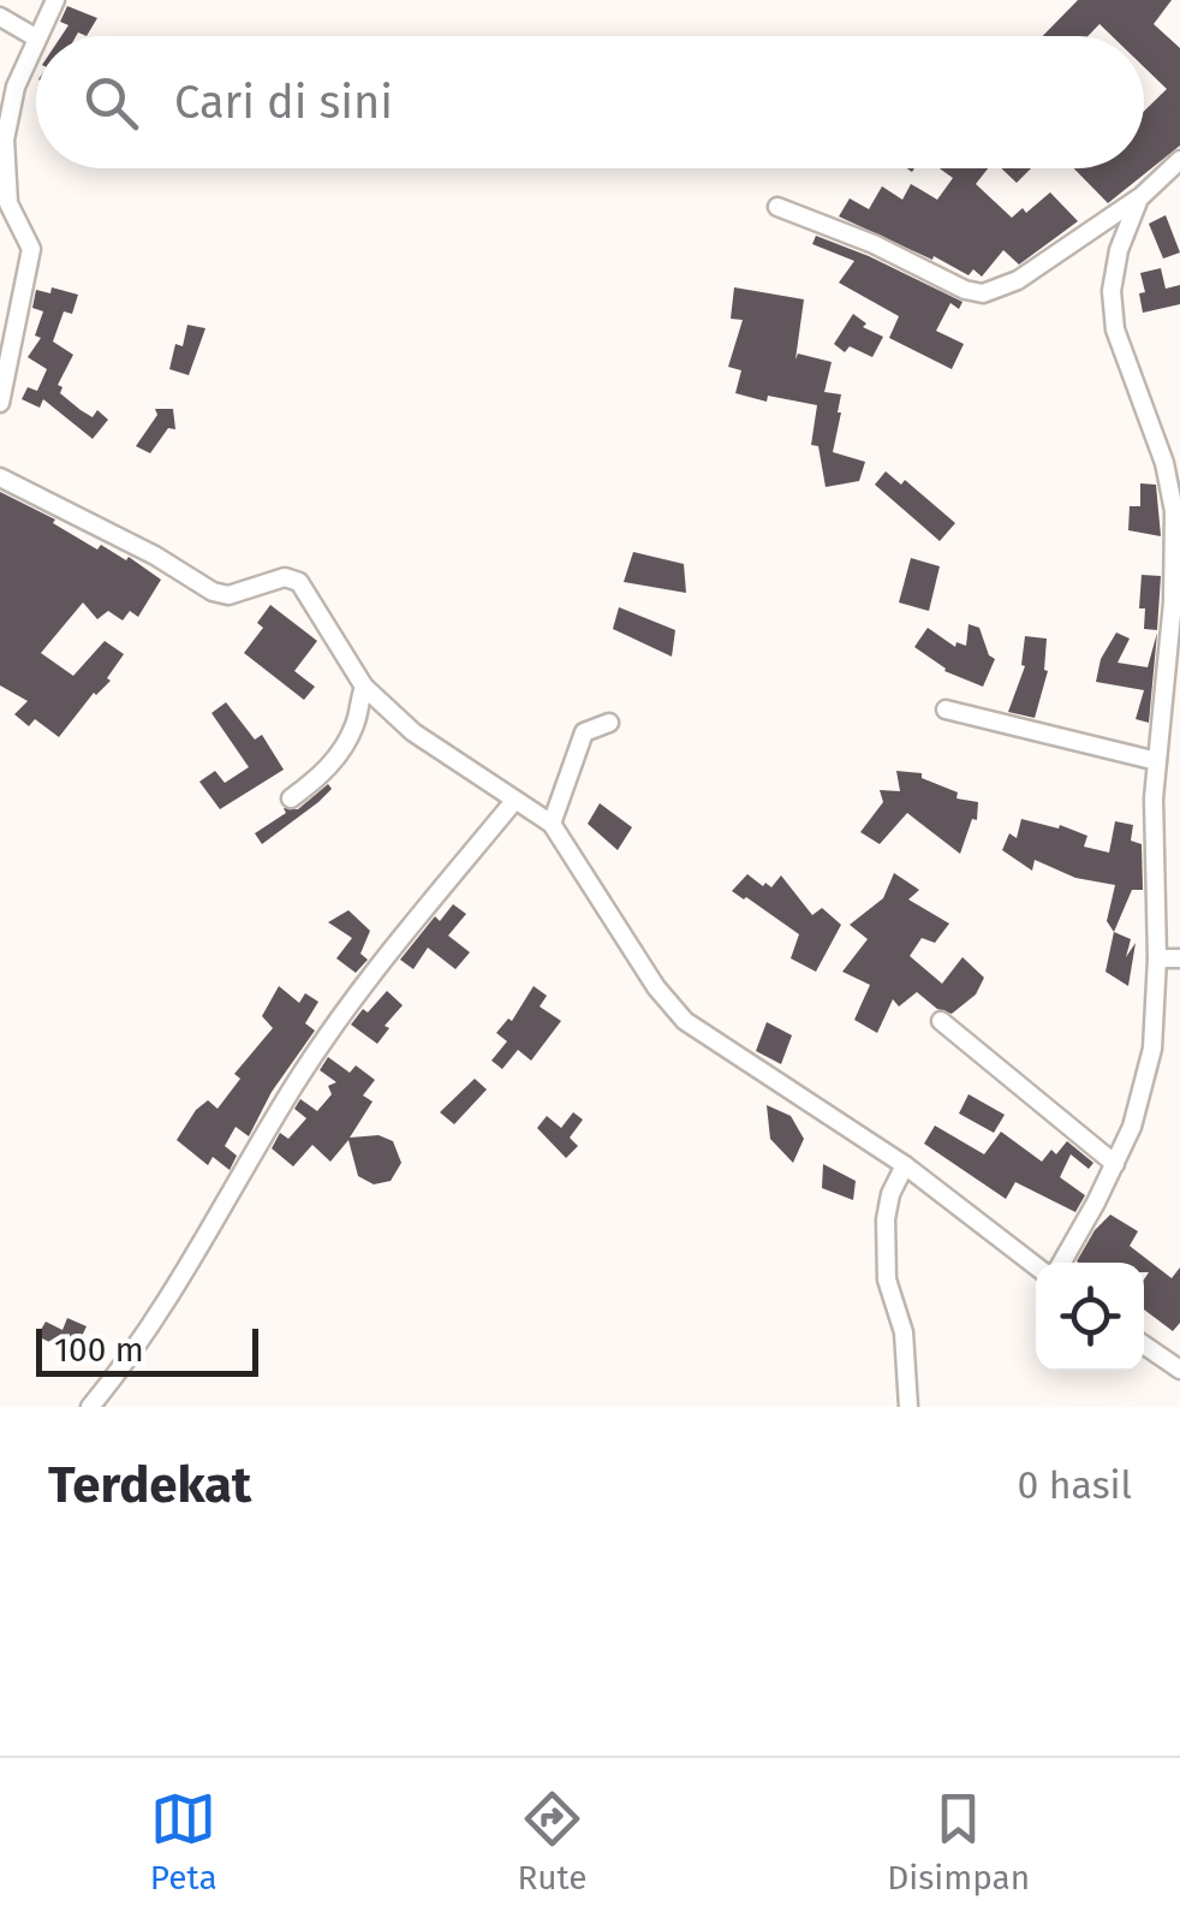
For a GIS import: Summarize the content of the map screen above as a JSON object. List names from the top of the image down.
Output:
{
  "scale_bar": "100 m",
  "page": {
    "search": "Cari di sini",
    "scale": "100 m",
    "heading": ["Terdekat", "0 hasil"],
    "nav": ["Peta", "Rute", "Disimpan"]
  }
}
